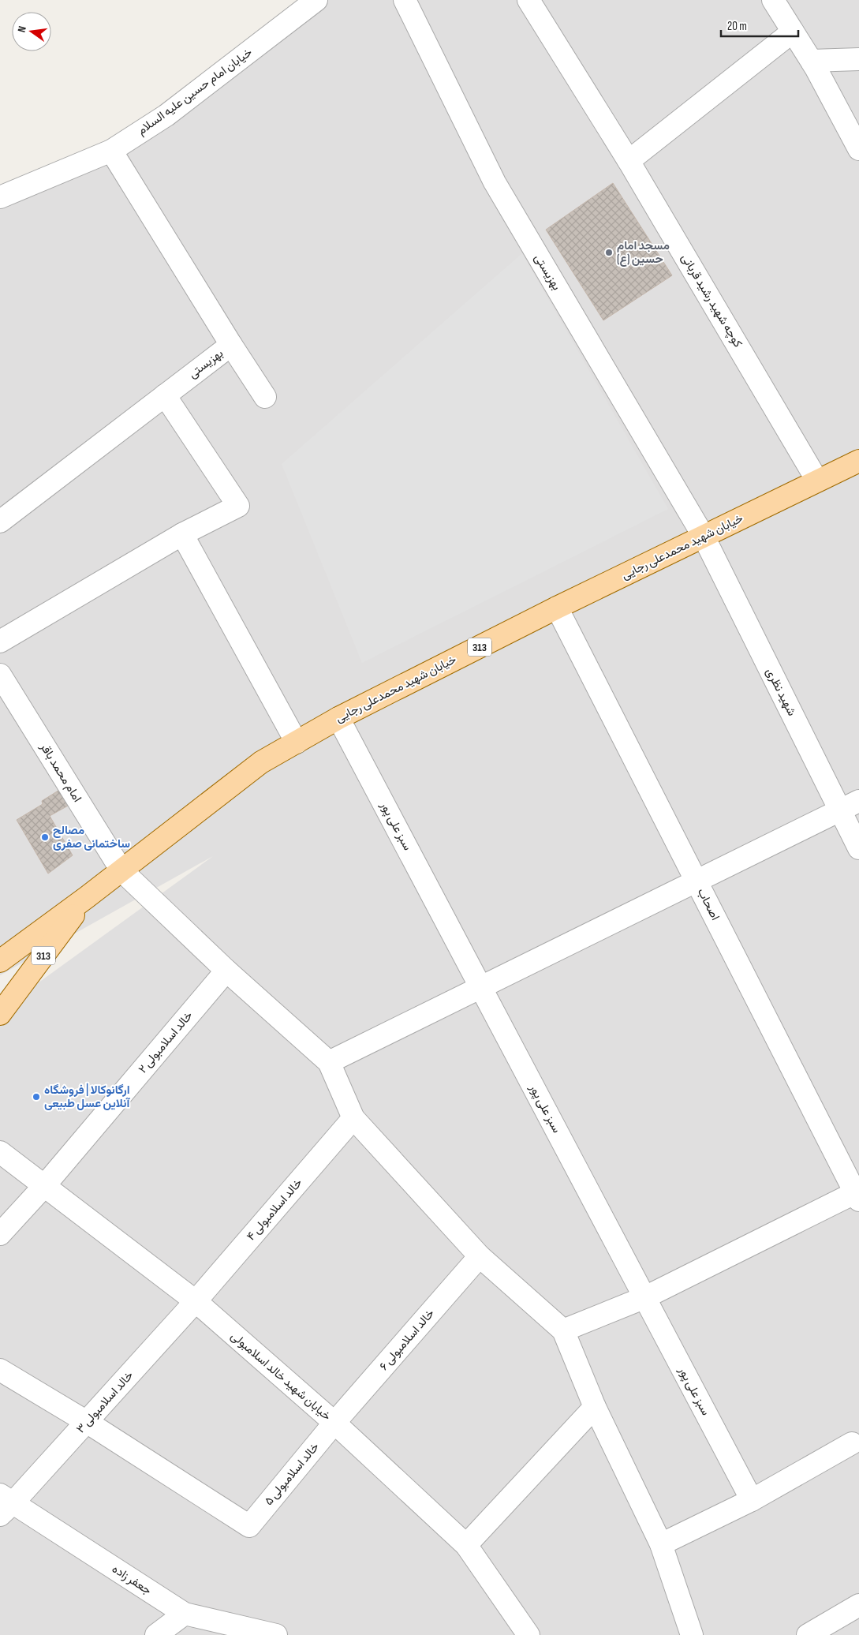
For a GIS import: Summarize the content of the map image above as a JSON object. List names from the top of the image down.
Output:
{
  "streets": {
    "main road": ["خیابان شهید محمدعلی رجایی", "313"],
    "street": [
      "خیابان امام حسین علیه السلام",
      "بهزیستی",
      "کوچه شهید رشید قربانی",
      "شهید نظری",
      "امام محمد باقر",
      "سبز علی پور",
      "اصحاب",
      "خالد اسلامبولی ۲",
      "خالد اسلامبولی ۴",
      "خالد اسلامبولی ۶",
      "خیابان شهید خالد اسلامبولی",
      "خالد اسلامبولی ۳",
      "خالد اسلامبولی ۵",
      "جعفر زاده"
    ]
  },
  "crossings": [
    ["خیابان امام حسین علیه السلام", "بهزیستی"],
    ["بهزیستی", "خیابان شهید محمدعلی رجایی"],
    ["بهزیستی", "شهید نظری"],
    ["کوچه شهید رشید قربانی", "خیابان شهید محمدعلی رجایی"],
    ["خیابان شهید محمدعلی رجایی", "شهید نظری"],
    ["خیابان شهید محمدعلی رجایی", "امام محمد باقر"],
    ["خیابان شهید محمدعلی رجایی", "سبز علی پور"],
    ["خیابان شهید محمدعلی رجایی", "اصحاب"],
    ["امام محمد باقر", "خالد اسلامبولی ۲"],
    ["خالد اسلامبولی ۲", "خیابان شهید خالد اسلامبولی"],
    ["خالد اسلامبولی ۴", "خیابان شهید خالد اسلامبولی"],
    ["خالد اسلامبولی ۴", "خالد اسلامبولی ۳"],
    ["خالد اسلامبولی ۶", "خیابان شهید خالد اسلامبولی"],
    ["خالد اسلامبولی ۶", "خالد اسلامبولی ۵"],
    ["خیابان شهید خالد اسلامبولی", "خالد اسلامبولی ۳"],
    ["خیابان شهید خالد اسلامبولی", "خالد اسلامبولی ۵"],
    ["خالد اسلامبولی ۳", "خالد اسلامبولی ۵"],
    ["خالد اسلامبولی ۳", "جعفر زاده"]
  ],
  "places": ["مسجد امام حسین (ع)", "مصالح ساختمانی صفری", "ارگانوکالا | فروشگاه آنلاین عسل طبیعی"],
  "scale_bar": "20 m",
  "north": "left"
}
